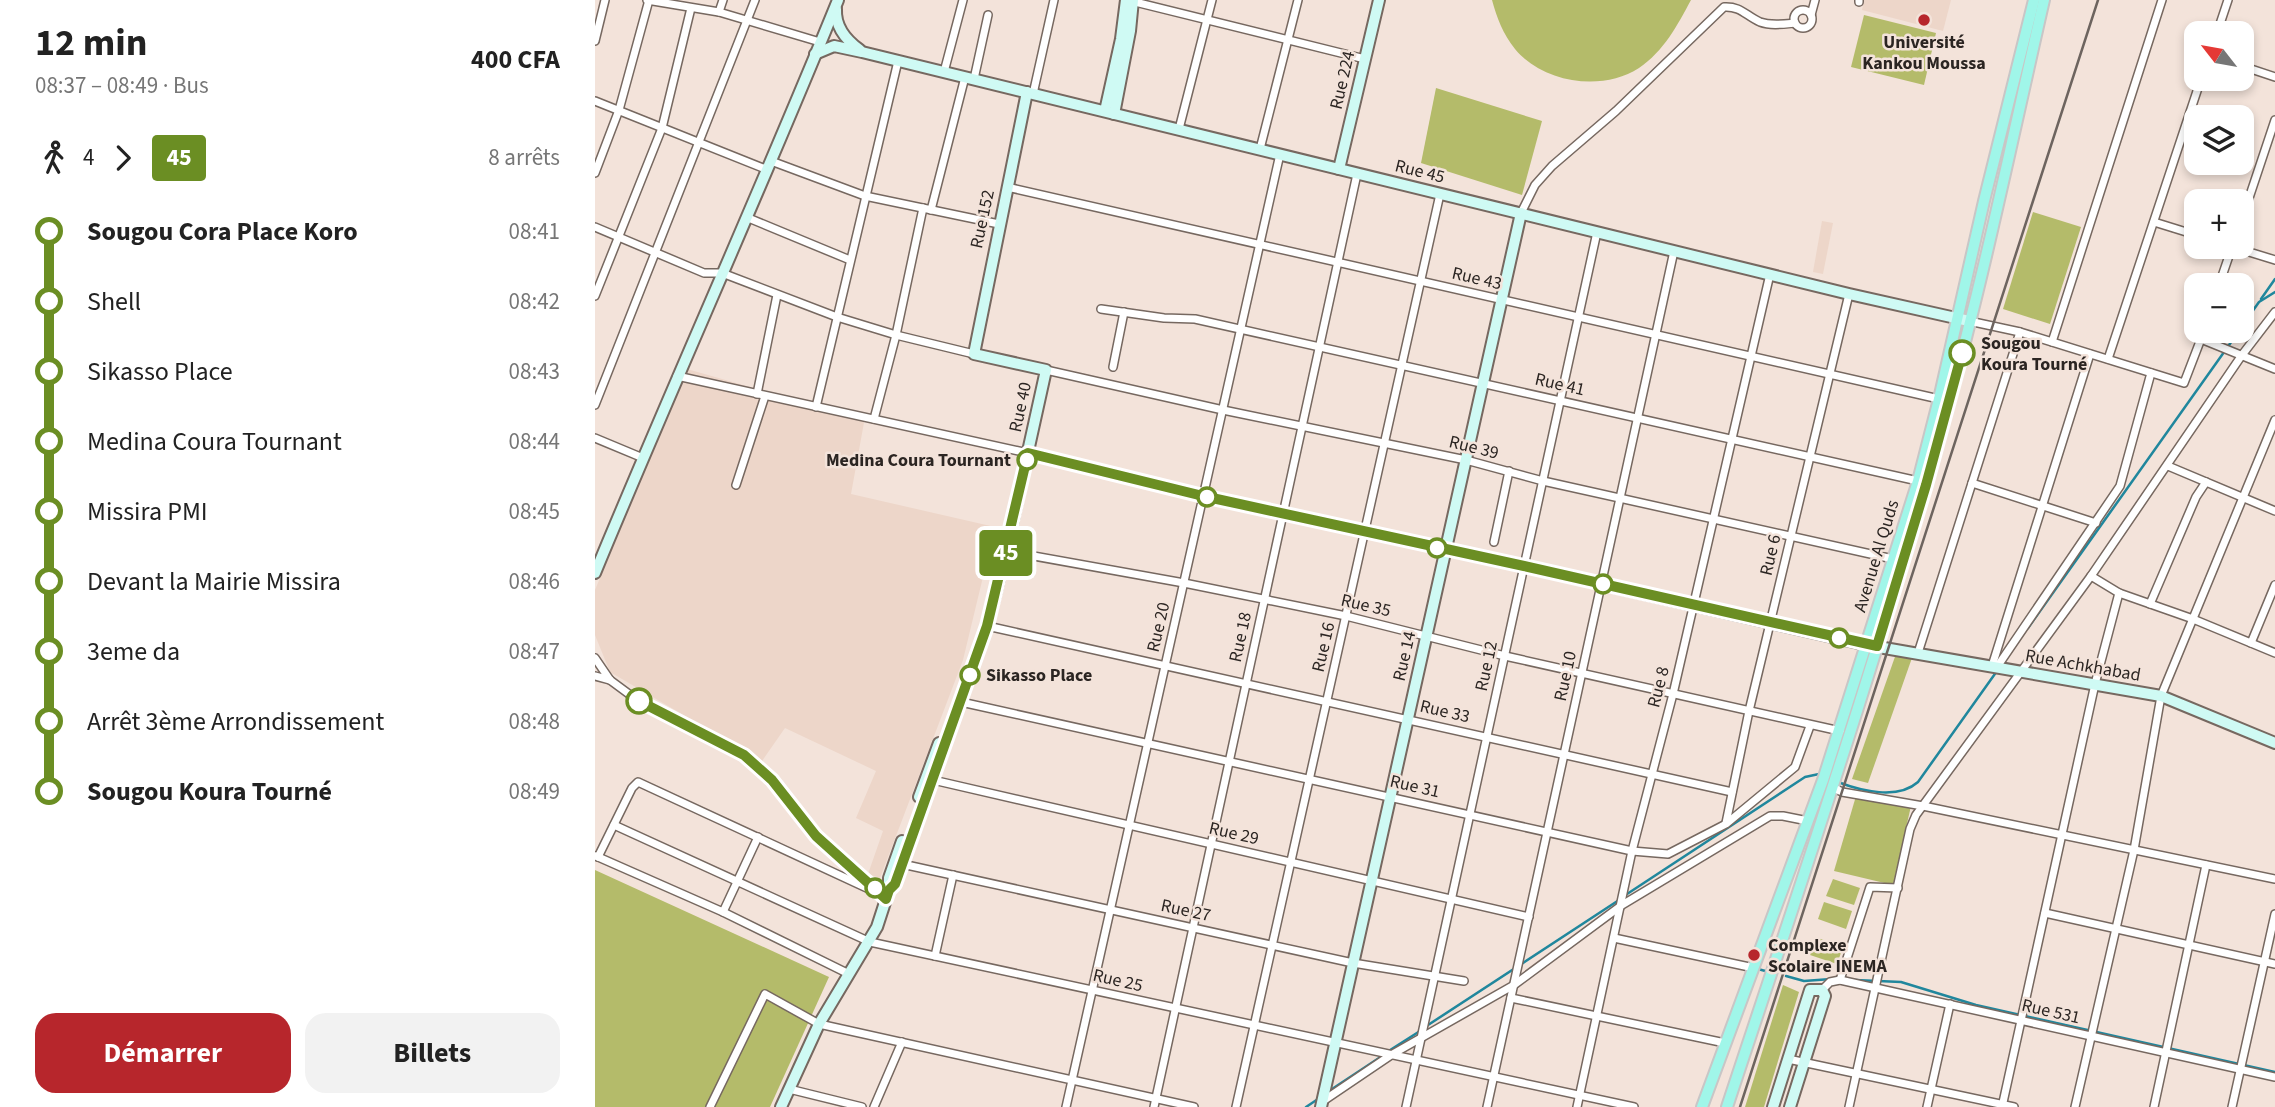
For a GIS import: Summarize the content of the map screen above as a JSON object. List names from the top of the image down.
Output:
{
  "streets": {
    "main road": ["Avenue Al Quds"],
    "street": [
      "Rue 224",
      "Rue 45",
      "Rue 152",
      "Rue 43",
      "Rue 41",
      "Rue 40",
      "Rue 39",
      "Rue 6",
      "Rue 35",
      "Rue 20",
      "Rue 18",
      "Rue 16",
      "Rue 14",
      "Rue Achkhabad",
      "Rue 12",
      "Rue 10",
      "Rue 8",
      "Rue 33",
      "Rue 31",
      "Rue 29",
      "Rue 27",
      "Rue 25",
      "Rue 531"
    ]
  },
  "crossings": [
    ["Rue 224", "Rue 45"],
    ["Rue 45", "Rue 152"],
    ["Rue 45", "Rue 6"],
    ["Rue 45", "Avenue Al Quds"],
    ["Rue 45", "Rue 20"],
    ["Rue 45", "Rue 18"],
    ["Rue 45", "Rue 16"],
    ["Rue 45", "Rue 14"],
    ["Rue 45", "Rue 12"],
    ["Rue 45", "Rue 10"],
    ["Rue 45", "Rue 8"],
    ["Rue 152", "Rue 43"],
    ["Rue 43", "Rue 6"],
    ["Rue 43", "Avenue Al Quds"],
    ["Rue 43", "Rue 20"],
    ["Rue 43", "Rue 18"],
    ["Rue 43", "Rue 16"],
    ["Rue 43", "Rue 14"],
    ["Rue 43", "Rue 12"],
    ["Rue 43", "Rue 10"],
    ["Rue 43", "Rue 8"],
    ["Rue 41", "Rue 6"],
    ["Rue 41", "Avenue Al Quds"],
    ["Rue 41", "Rue 20"],
    ["Rue 41", "Rue 18"],
    ["Rue 41", "Rue 16"],
    ["Rue 41", "Rue 14"],
    ["Rue 41", "Rue 12"],
    ["Rue 41", "Rue 10"],
    ["Rue 41", "Rue 8"],
    ["Rue 40", "Rue 39"],
    ["Rue 40", "Rue 35"],
    ["Rue 40", "Rue Achkhabad"],
    ["Rue 40", "Rue 33"],
    ["Rue 40", "Rue 31"],
    ["Rue 40", "Rue 29"],
    ["Rue 40", "Rue 27"],
    ["Rue 40", "Rue 25"],
    ["Rue 39", "Rue 6"],
    ["Rue 39", "Avenue Al Quds"],
    ["Rue 39", "Rue 20"],
    ["Rue 39", "Rue 18"],
    ["Rue 39", "Rue 16"],
    ["Rue 39", "Rue 14"],
    ["Rue 39", "Rue 12"],
    ["Rue 39", "Rue 10"],
    ["Rue 39", "Rue 8"],
    ["Rue 6", "Rue 35"],
    ["Rue 6", "Rue Achkhabad"],
    ["Rue 6", "Rue 33"],
    ["Rue 6", "Rue 31"],
    ["Avenue Al Quds", "Rue 35"],
    ["Avenue Al Quds", "Rue Achkhabad"],
    ["Rue 35", "Rue 20"],
    ["Rue 35", "Rue 18"],
    ["Rue 35", "Rue 16"],
    ["Rue 35", "Rue 14"],
    ["Rue 35", "Rue 12"],
    ["Rue 35", "Rue 10"],
    ["Rue 35", "Rue 8"],
    ["Rue 35", "Rue 31"],
    ["Rue 20", "Rue Achkhabad"],
    ["Rue 20", "Rue 33"],
    ["Rue 20", "Rue 31"],
    ["Rue 20", "Rue 29"],
    ["Rue 20", "Rue 27"],
    ["Rue 20", "Rue 25"],
    ["Rue 18", "Rue Achkhabad"],
    ["Rue 18", "Rue 33"],
    ["Rue 18", "Rue 31"],
    ["Rue 18", "Rue 29"],
    ["Rue 18", "Rue 27"],
    ["Rue 18", "Rue 25"],
    ["Rue 16", "Rue Achkhabad"],
    ["Rue 16", "Rue 33"],
    ["Rue 16", "Rue 31"],
    ["Rue 16", "Rue 29"],
    ["Rue 16", "Rue 27"],
    ["Rue 16", "Rue 25"],
    ["Rue 14", "Rue Achkhabad"],
    ["Rue 14", "Rue 33"],
    ["Rue 14", "Rue 31"],
    ["Rue 14", "Rue 29"],
    ["Rue 14", "Rue 27"],
    ["Rue 14", "Rue 25"],
    ["Rue Achkhabad", "Rue 12"],
    ["Rue Achkhabad", "Rue 10"],
    ["Rue Achkhabad", "Rue 8"],
    ["Rue 12", "Rue 33"],
    ["Rue 12", "Rue 31"],
    ["Rue 12", "Rue 29"],
    ["Rue 12", "Rue 27"],
    ["Rue 12", "Rue 25"],
    ["Rue 10", "Rue 33"],
    ["Rue 10", "Rue 31"],
    ["Rue 10", "Rue 29"],
    ["Rue 10", "Rue 25"],
    ["Rue 8", "Rue 33"],
    ["Rue 8", "Rue 31"],
    ["Rue 8", "Rue 25"]
  ],
  "places": [
    "Université Kankou Moussa",
    "Sougou Koura Tourné",
    "Medina Coura Tournant",
    "Sikasso Place",
    "Complexe Scolaire INEMA"
  ],
  "lines": ["bus line 45"],
  "north": "top left",
  "page": {
    "heading": ["12 min", "08:37 – 08:49 · Bus", "400 CFA"],
    "on_map": "45",
    "map_buttons": ["+", "−"],
    "legs": ["4", "45", "8 arrêts"],
    "list": [
      {
        "name": "Sougou Cora Place Koro",
        "value": "08:41"
      },
      {
        "name": "Shell",
        "value": "08:42"
      },
      {
        "name": "Sikasso Place",
        "value": "08:43"
      },
      {
        "name": "Medina Coura Tournant",
        "value": "08:44"
      },
      {
        "name": "Missira PMI",
        "value": "08:45"
      },
      {
        "name": "Devant la Mairie Missira",
        "value": "08:46"
      },
      {
        "name": "3eme da",
        "value": "08:47"
      },
      {
        "name": "Arrêt 3ème Arrondissement",
        "value": "08:48"
      },
      {
        "name": "Sougou Koura Tourné",
        "value": "08:49"
      }
    ],
    "buttons": ["Démarrer", "Billets"]
  }
}
